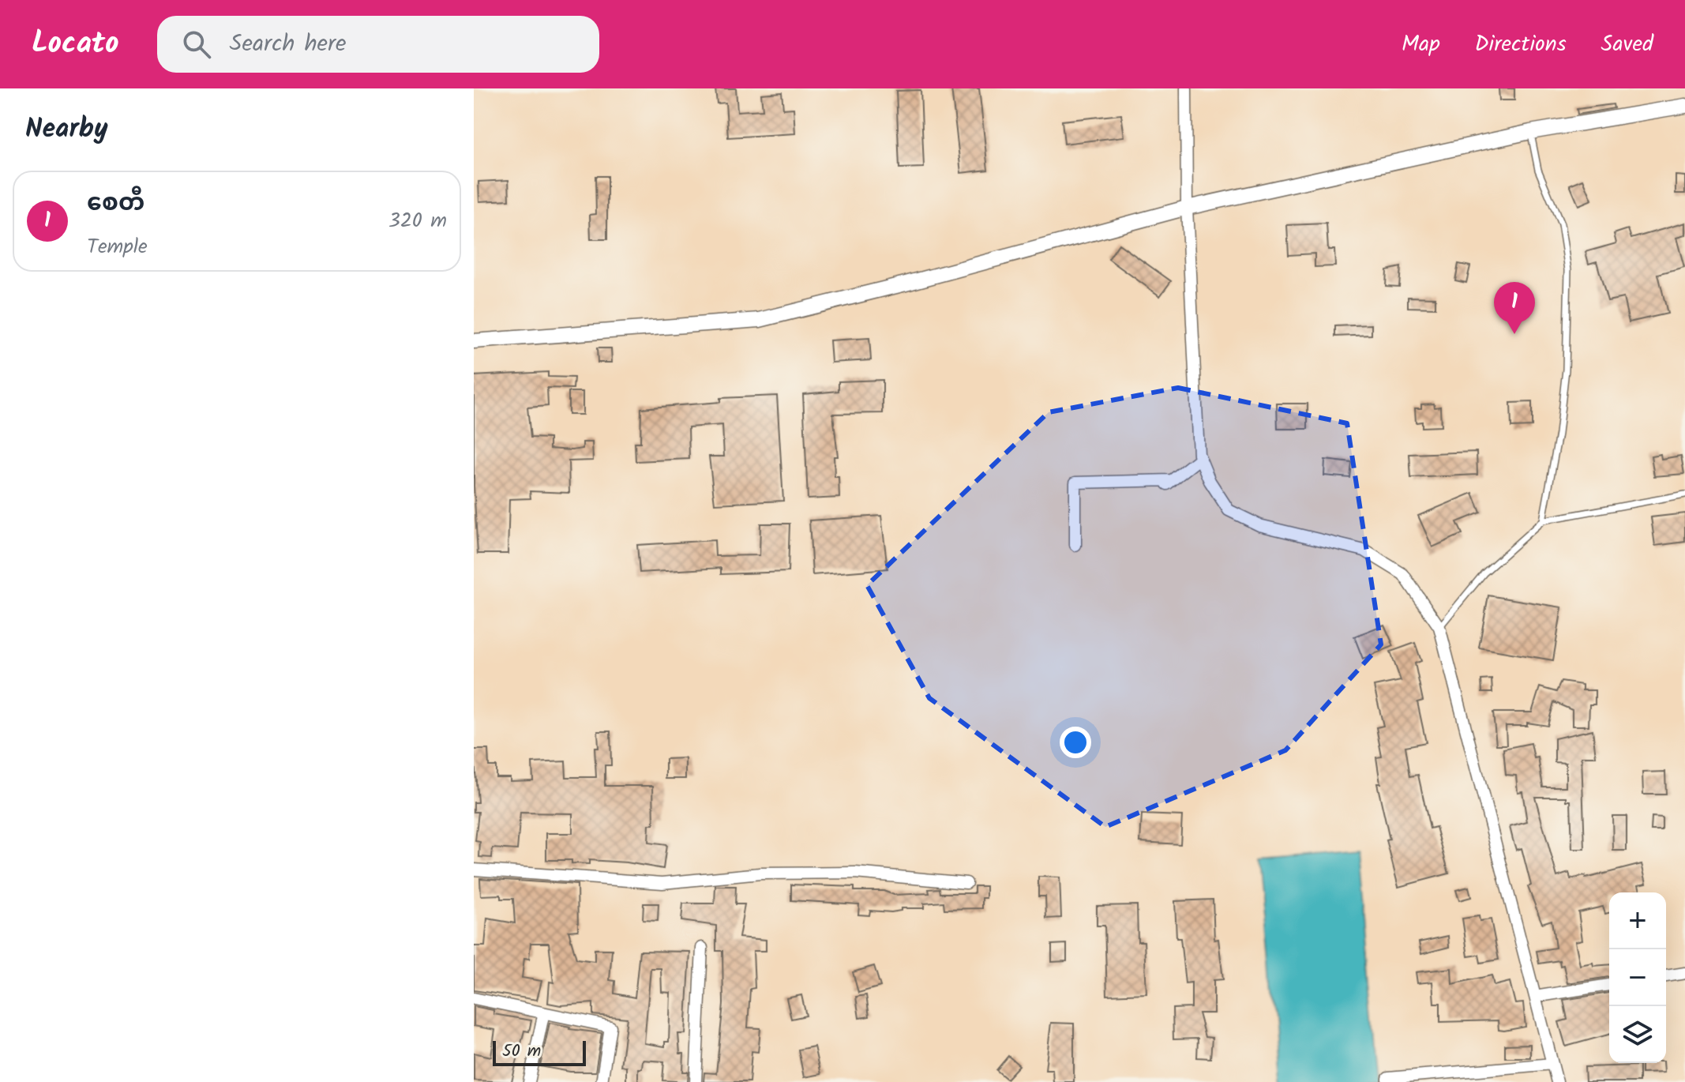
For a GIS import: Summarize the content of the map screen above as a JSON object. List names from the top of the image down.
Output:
{
  "scale_bar": "50 m",
  "page": {
    "header": "Locato",
    "search": "Search here",
    "nav": ["Map", "Directions", "Saved"],
    "heading": "Nearby",
    "list": [
      {
        "mark": "1",
        "name": "စေတီ",
        "note": "Temple",
        "value": "320 m"
      }
    ],
    "pins": "1",
    "map_buttons": ["+", "−"],
    "scale": "50 m"
  }
}
